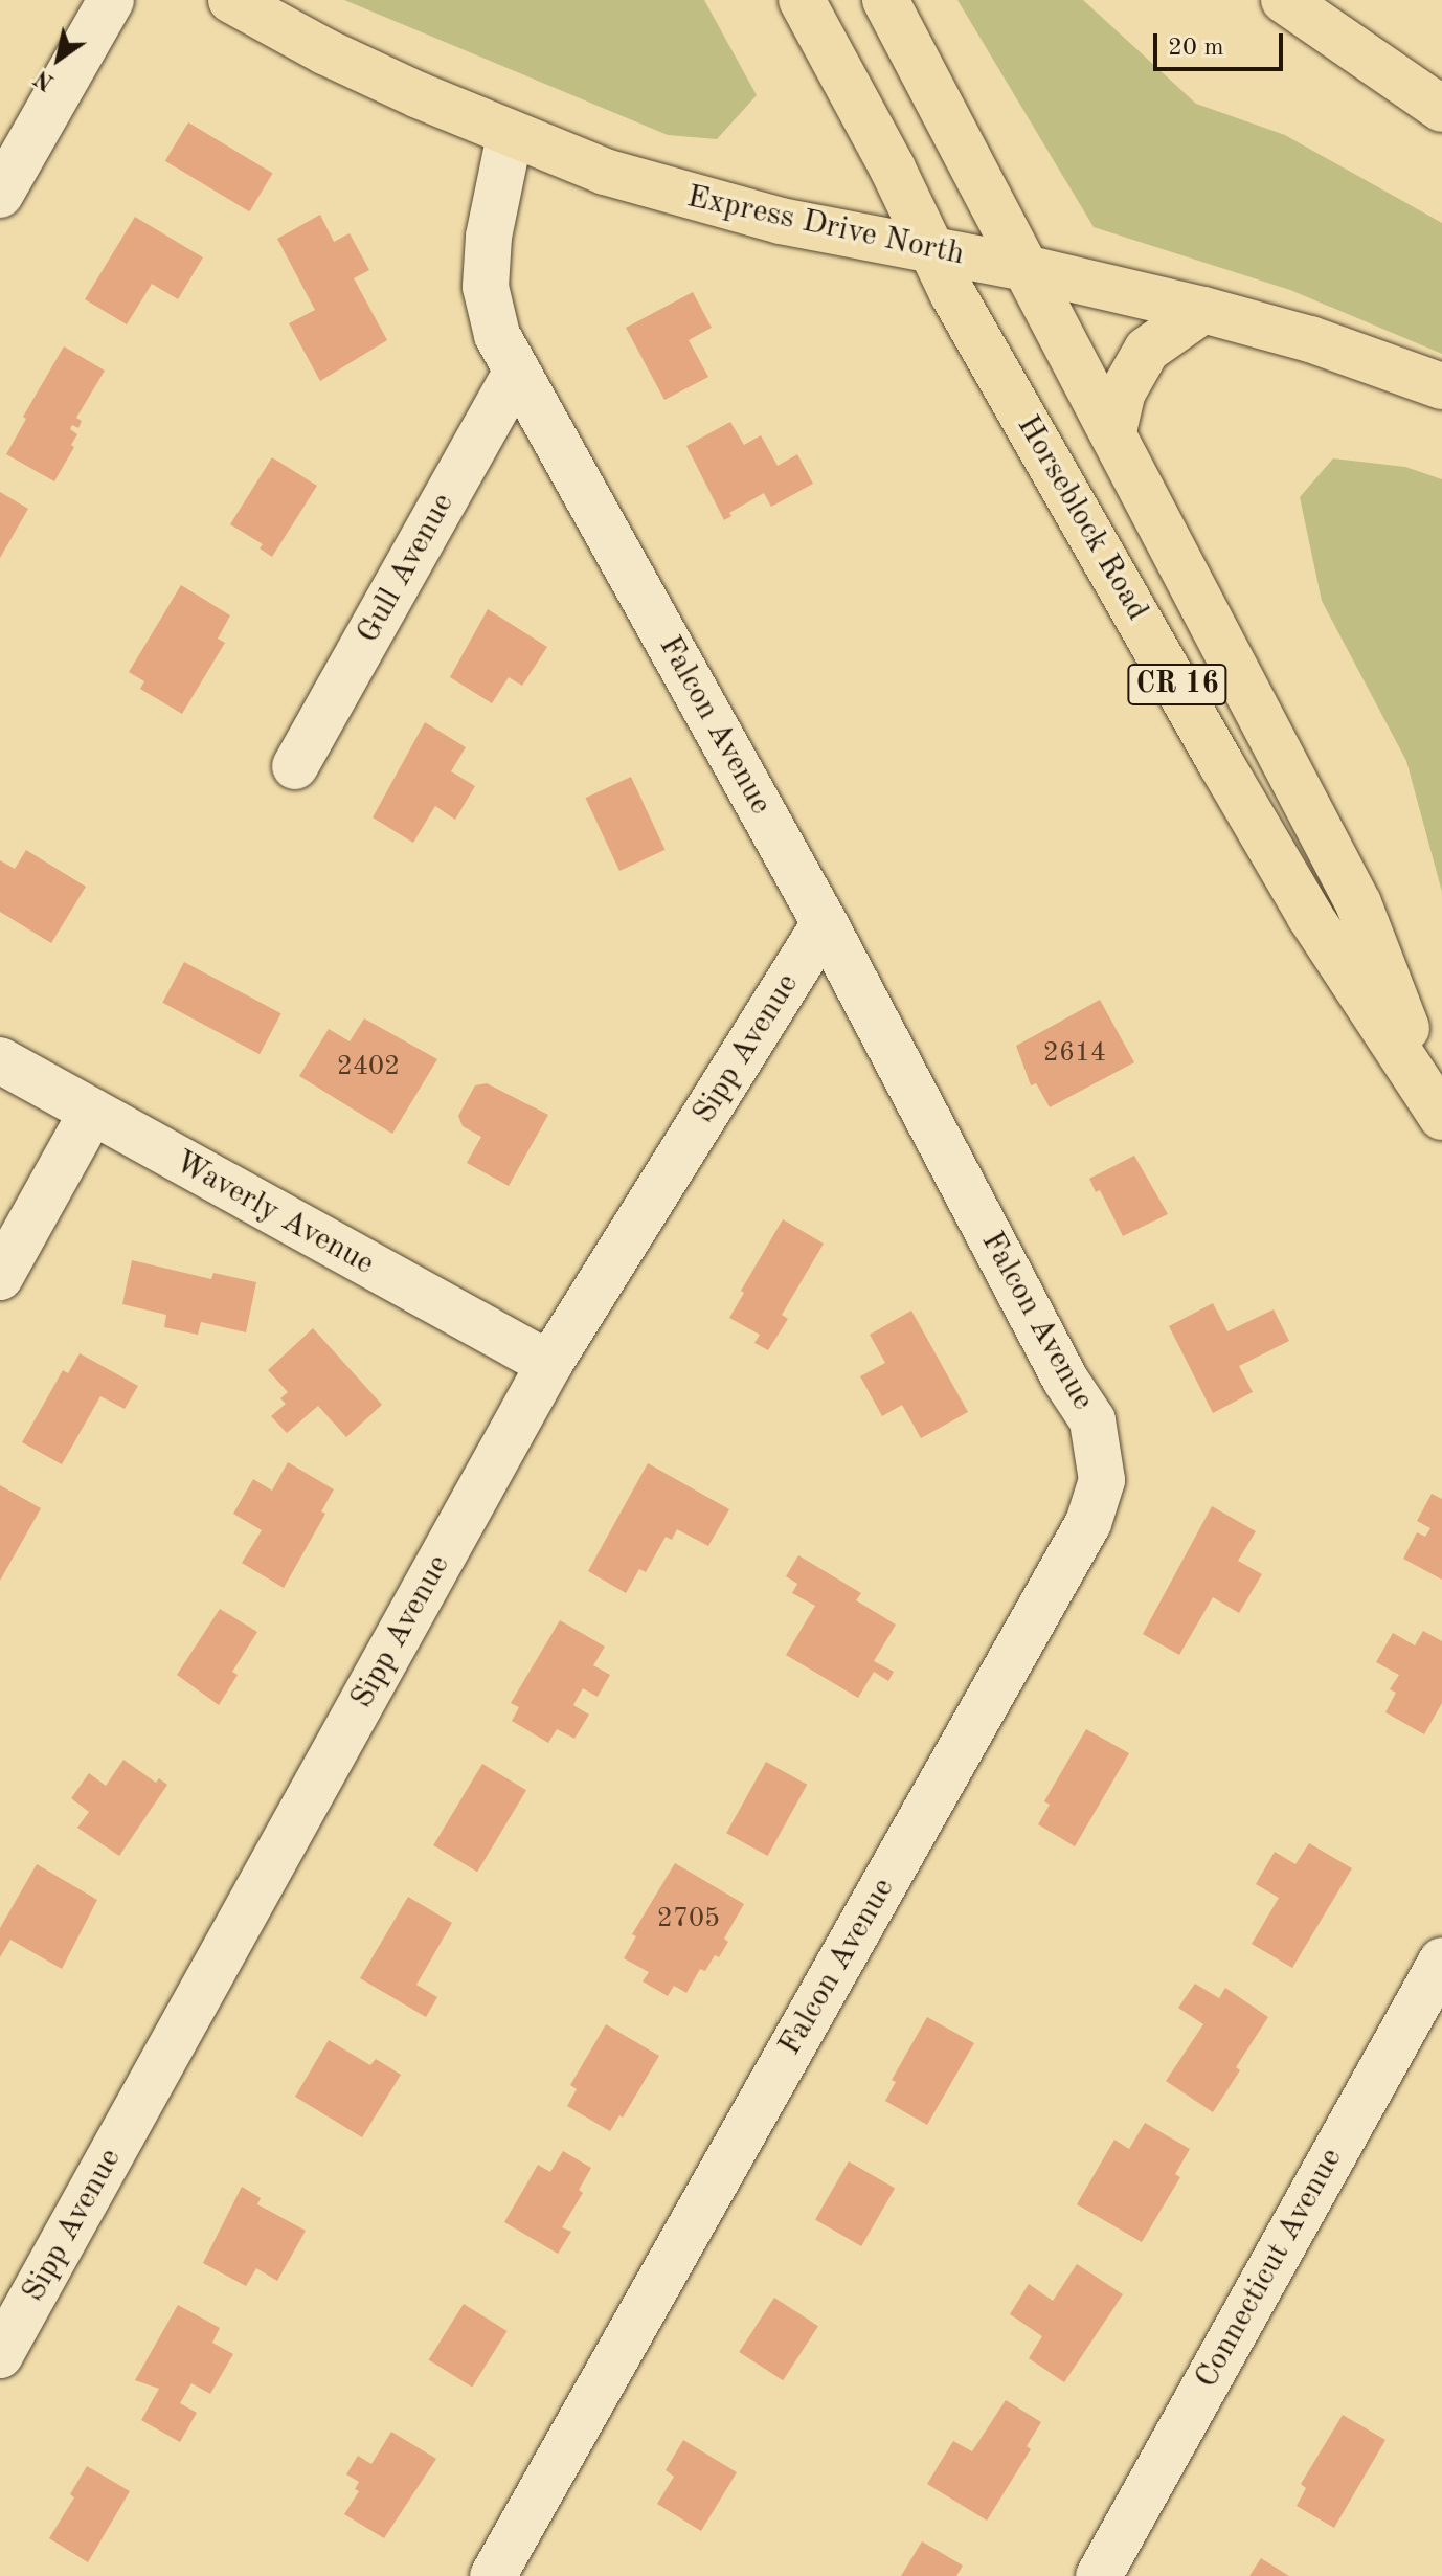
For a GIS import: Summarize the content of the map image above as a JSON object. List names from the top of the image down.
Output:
{
  "streets": {
    "main road": ["Express Drive North", "Horseblock Road", "CR 16"],
    "street": [
      "Gull Avenue",
      "Falcon Avenue",
      "Sipp Avenue",
      "Waverly Avenue",
      "Connecticut Avenue"
    ]
  },
  "crossings": [
    ["Express Drive North", "Horseblock Road"],
    ["Express Drive North", "Falcon Avenue"],
    ["Gull Avenue", "Falcon Avenue"],
    ["Falcon Avenue", "Sipp Avenue"],
    ["Sipp Avenue", "Waverly Avenue"]
  ],
  "house_numbers": ["2614", "2402", "2705"],
  "scale_bar": "20 m",
  "north": "bottom left"
}
